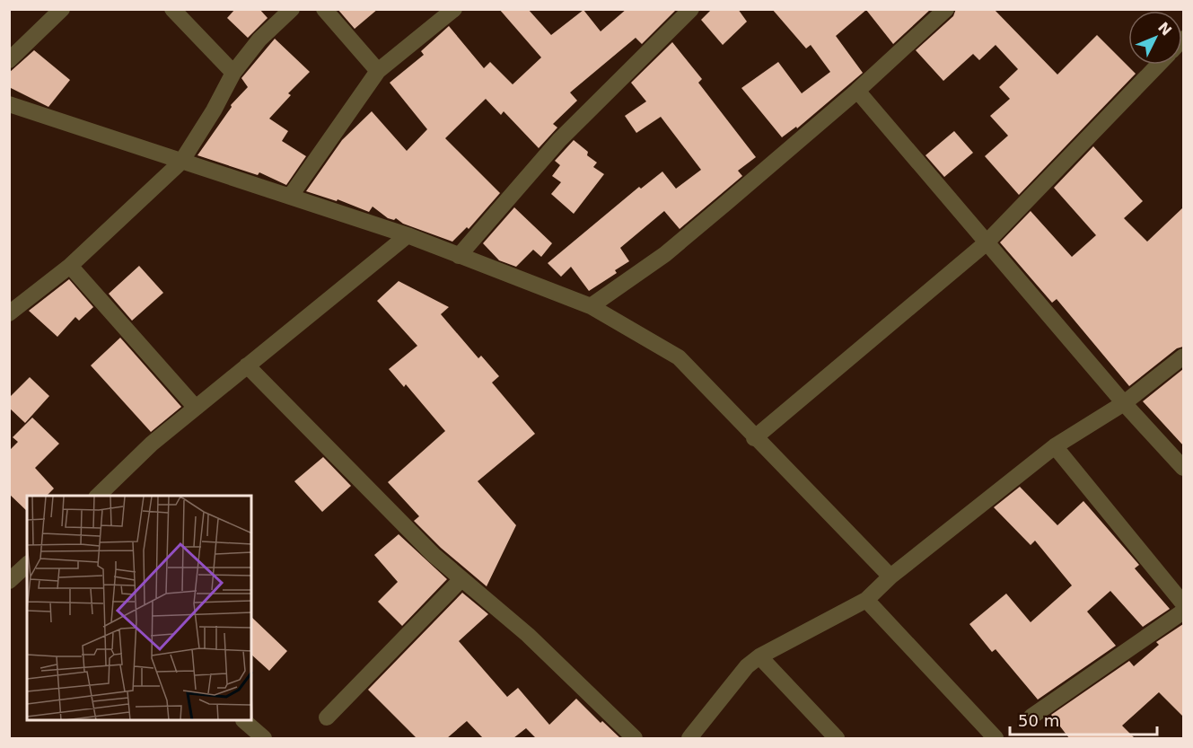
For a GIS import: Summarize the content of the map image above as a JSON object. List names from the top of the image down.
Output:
{
  "scale_bar": "50 m",
  "north": "top right"
}
